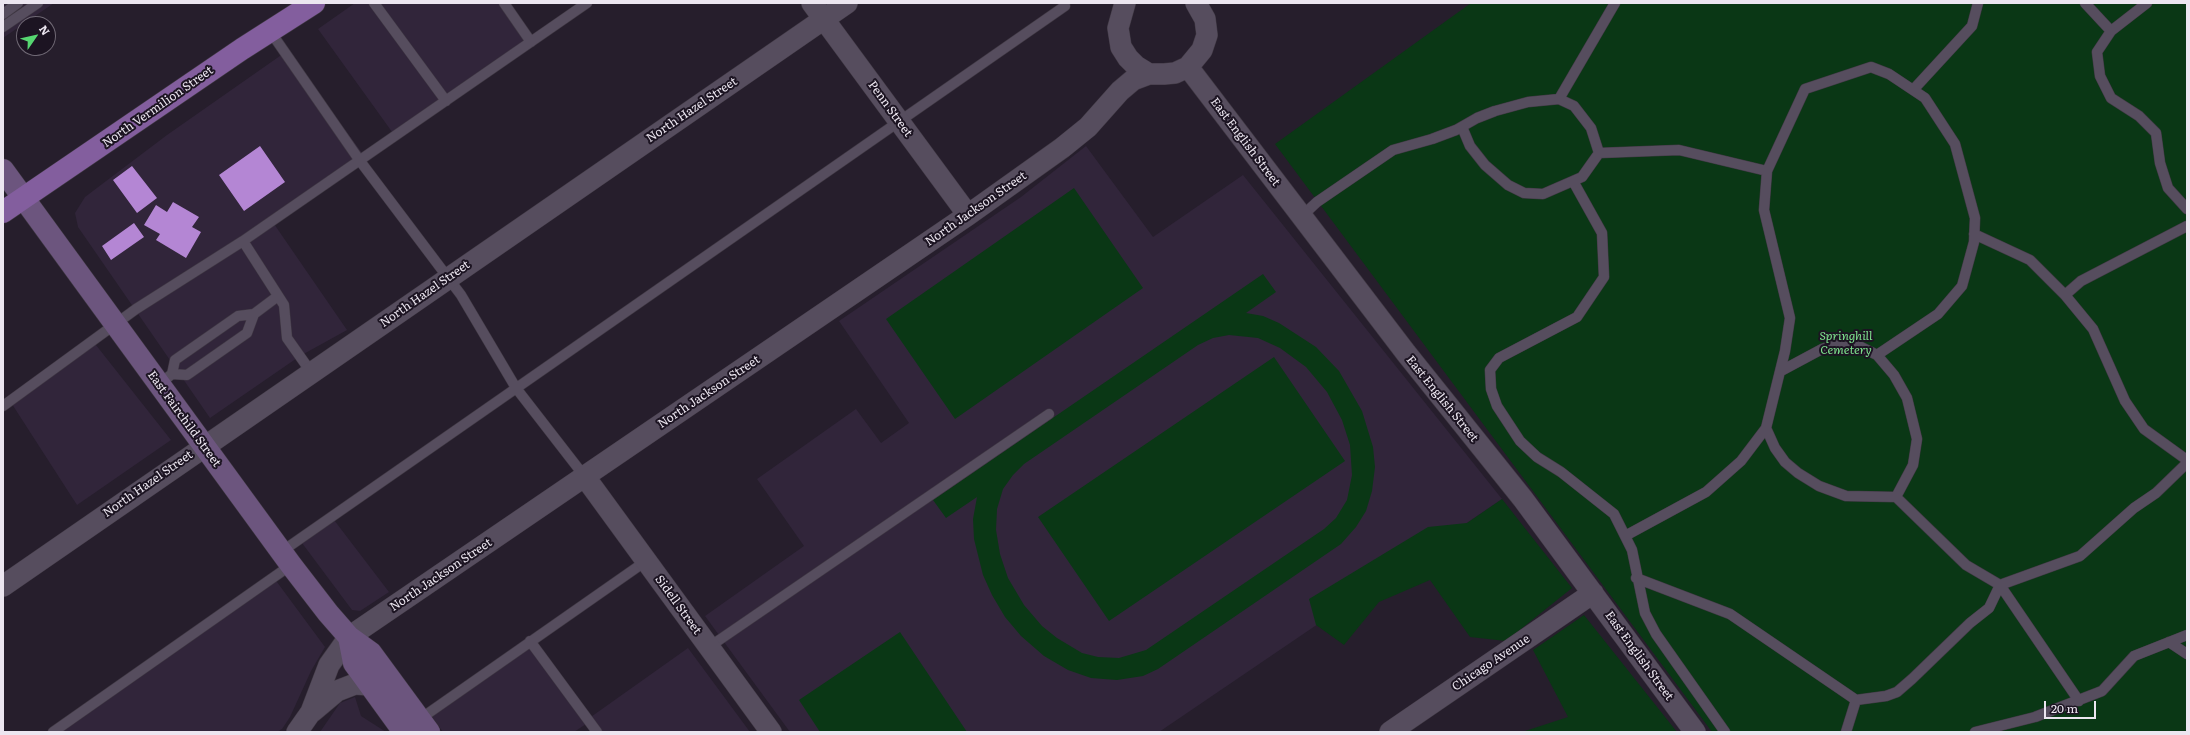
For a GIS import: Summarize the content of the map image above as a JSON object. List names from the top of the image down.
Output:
{
  "streets": {
    "main road": ["North Vermilion Street"],
    "street": [
      "Penn Street",
      "North Hazel Street",
      "East English Street",
      "North Jackson Street",
      "East Fairchild Street",
      "Sidell Street",
      "Chicago Avenue"
    ]
  },
  "crossings": [
    ["North Vermilion Street", "East Fairchild Street"],
    ["Penn Street", "North Hazel Street"],
    ["Penn Street", "North Jackson Street"],
    ["North Hazel Street", "East Fairchild Street"],
    ["East English Street", "Chicago Avenue"],
    ["North Jackson Street", "East Fairchild Street"],
    ["North Jackson Street", "Sidell Street"]
  ],
  "parks": ["Springhill Cemetery"],
  "scale_bar": "20 m",
  "north": "top right"
}
